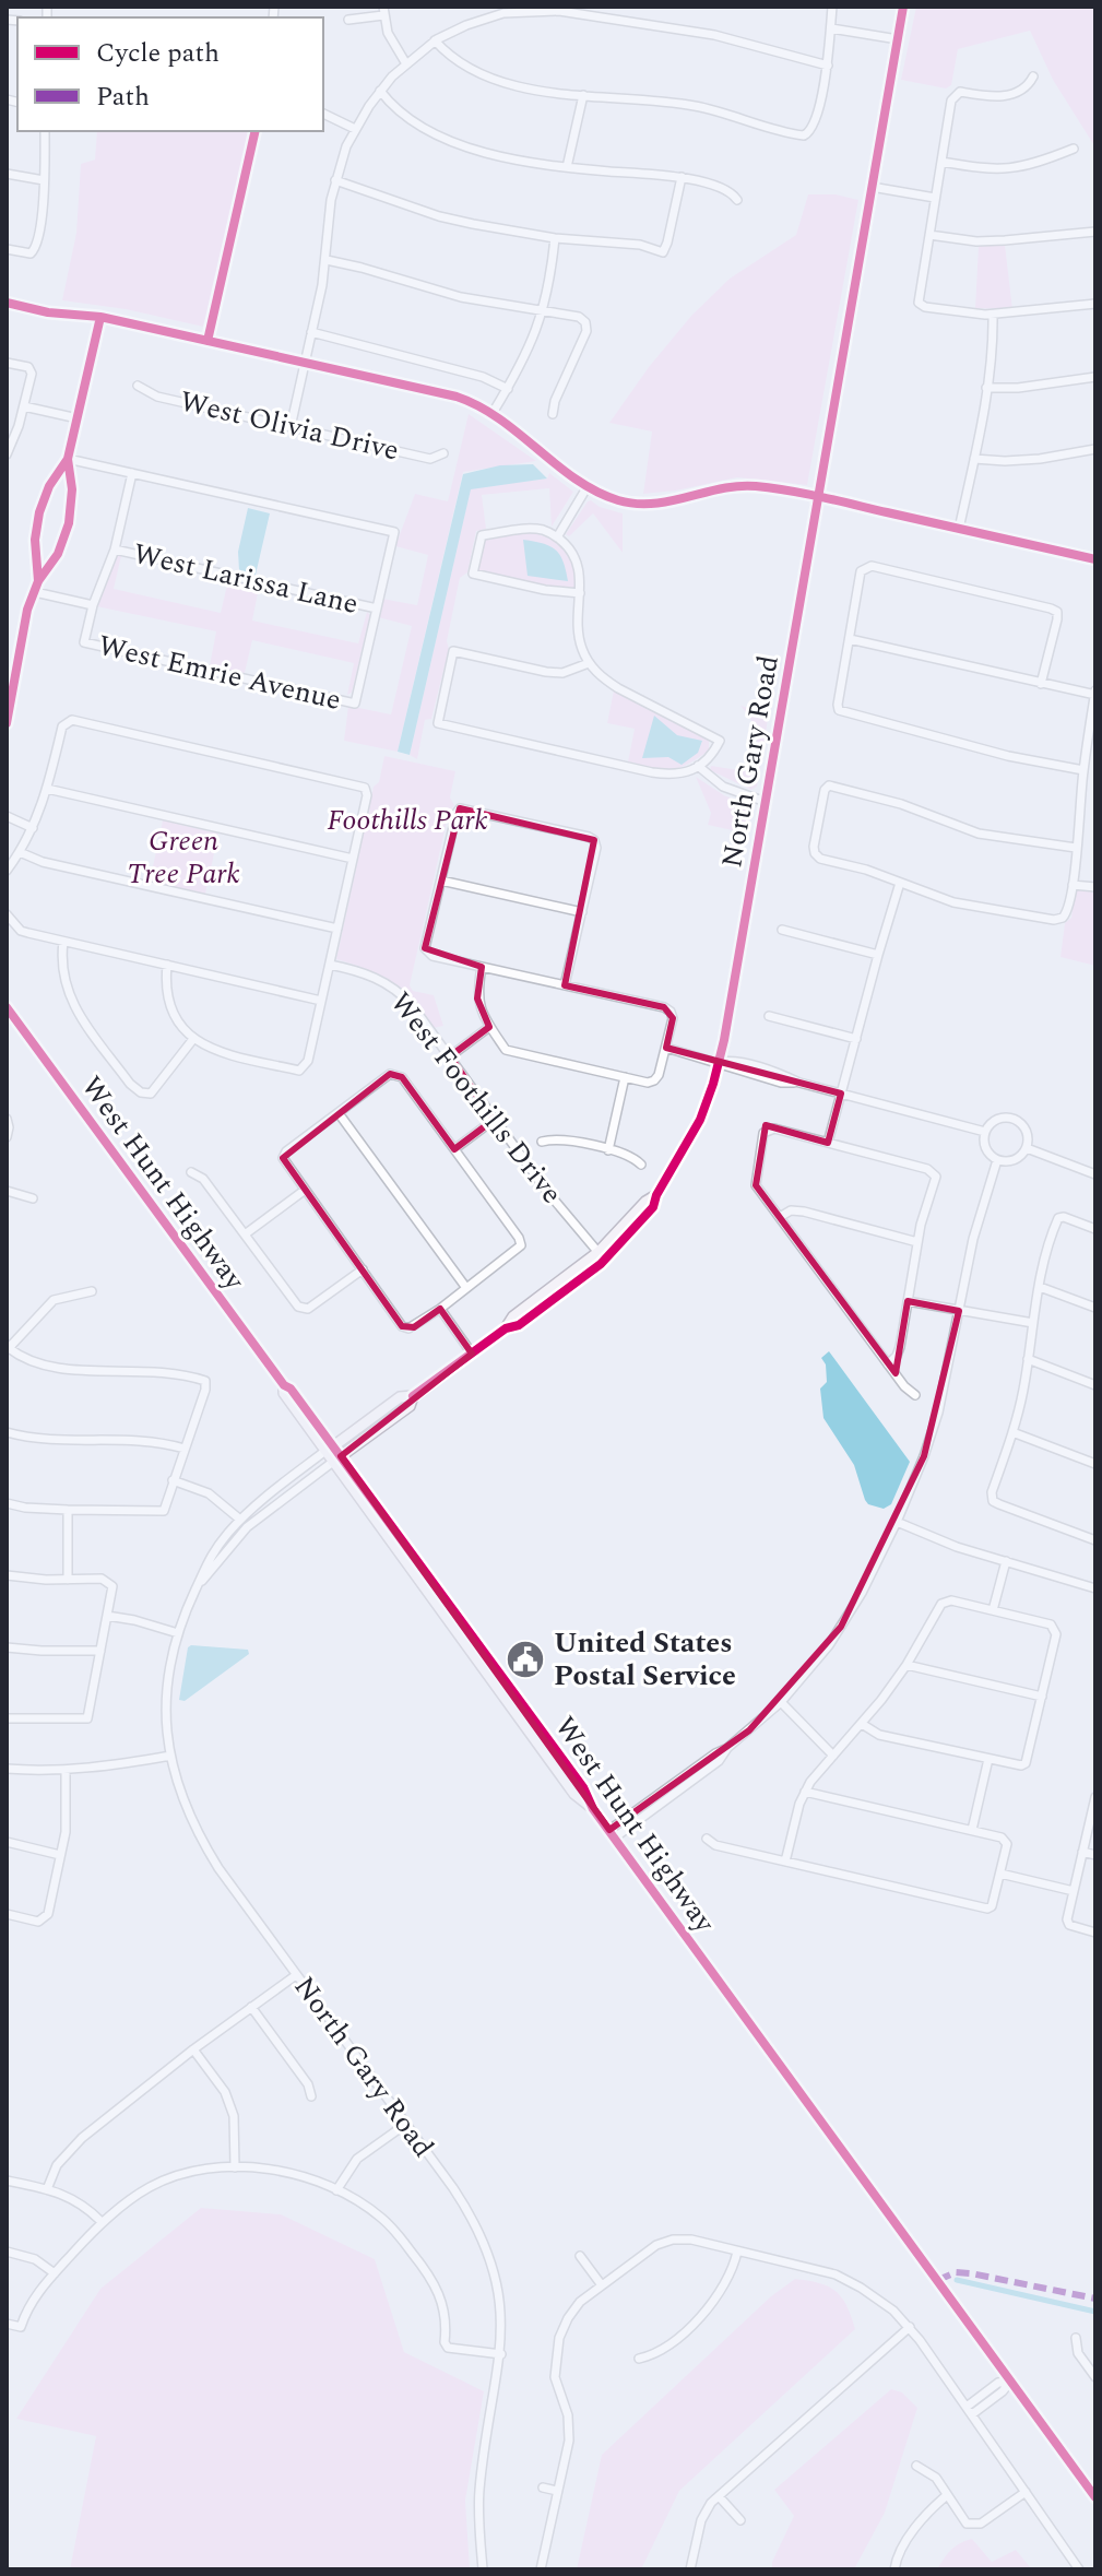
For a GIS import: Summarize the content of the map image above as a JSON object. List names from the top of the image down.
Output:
{
  "streets": {
    "main road": ["North Gary Road", "West Hunt Highway"],
    "street": [
      "West Olivia Drive",
      "West Larissa Lane",
      "West Emrie Avenue",
      "West Foothills Drive"
    ]
  },
  "crossings": [
    ["West Larissa Lane", "West Emrie Avenue"],
    ["North Gary Road", "West Foothills Drive"],
    ["North Gary Road", "West Hunt Highway"]
  ],
  "parks": ["Foothills Park", "Green Tree Park"],
  "places": {
    "public building": ["United States Postal Service"]
  },
  "legend": ["Cycle path", "Path"]
}
